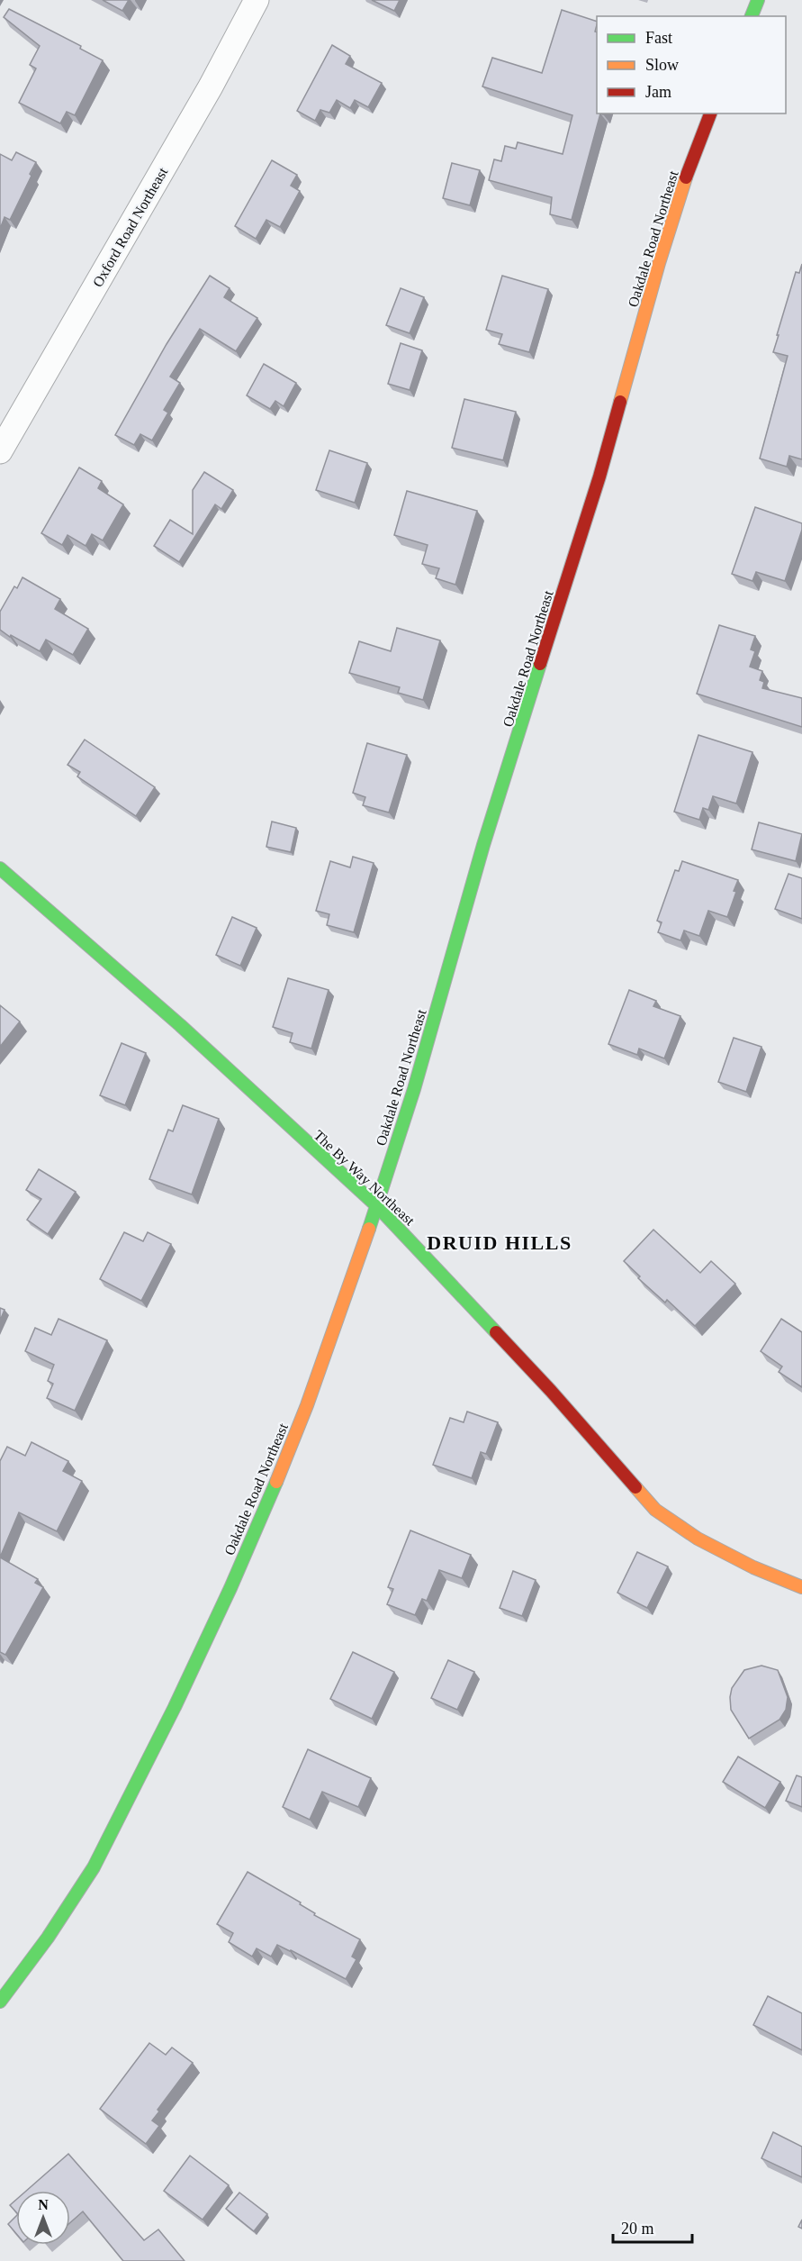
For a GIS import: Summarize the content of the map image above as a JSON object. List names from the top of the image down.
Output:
{
  "streets": {
    "street": ["Oxford Road Northeast", "Oakdale Road Northeast", "The By Way Northeast"]
  },
  "crossings": [
    ["Oakdale Road Northeast", "The By Way Northeast"]
  ],
  "districts": ["DRUID HILLS"],
  "legend": ["Fast", "Slow", "Jam"],
  "scale_bar": "20 m",
  "north": "top"
}
